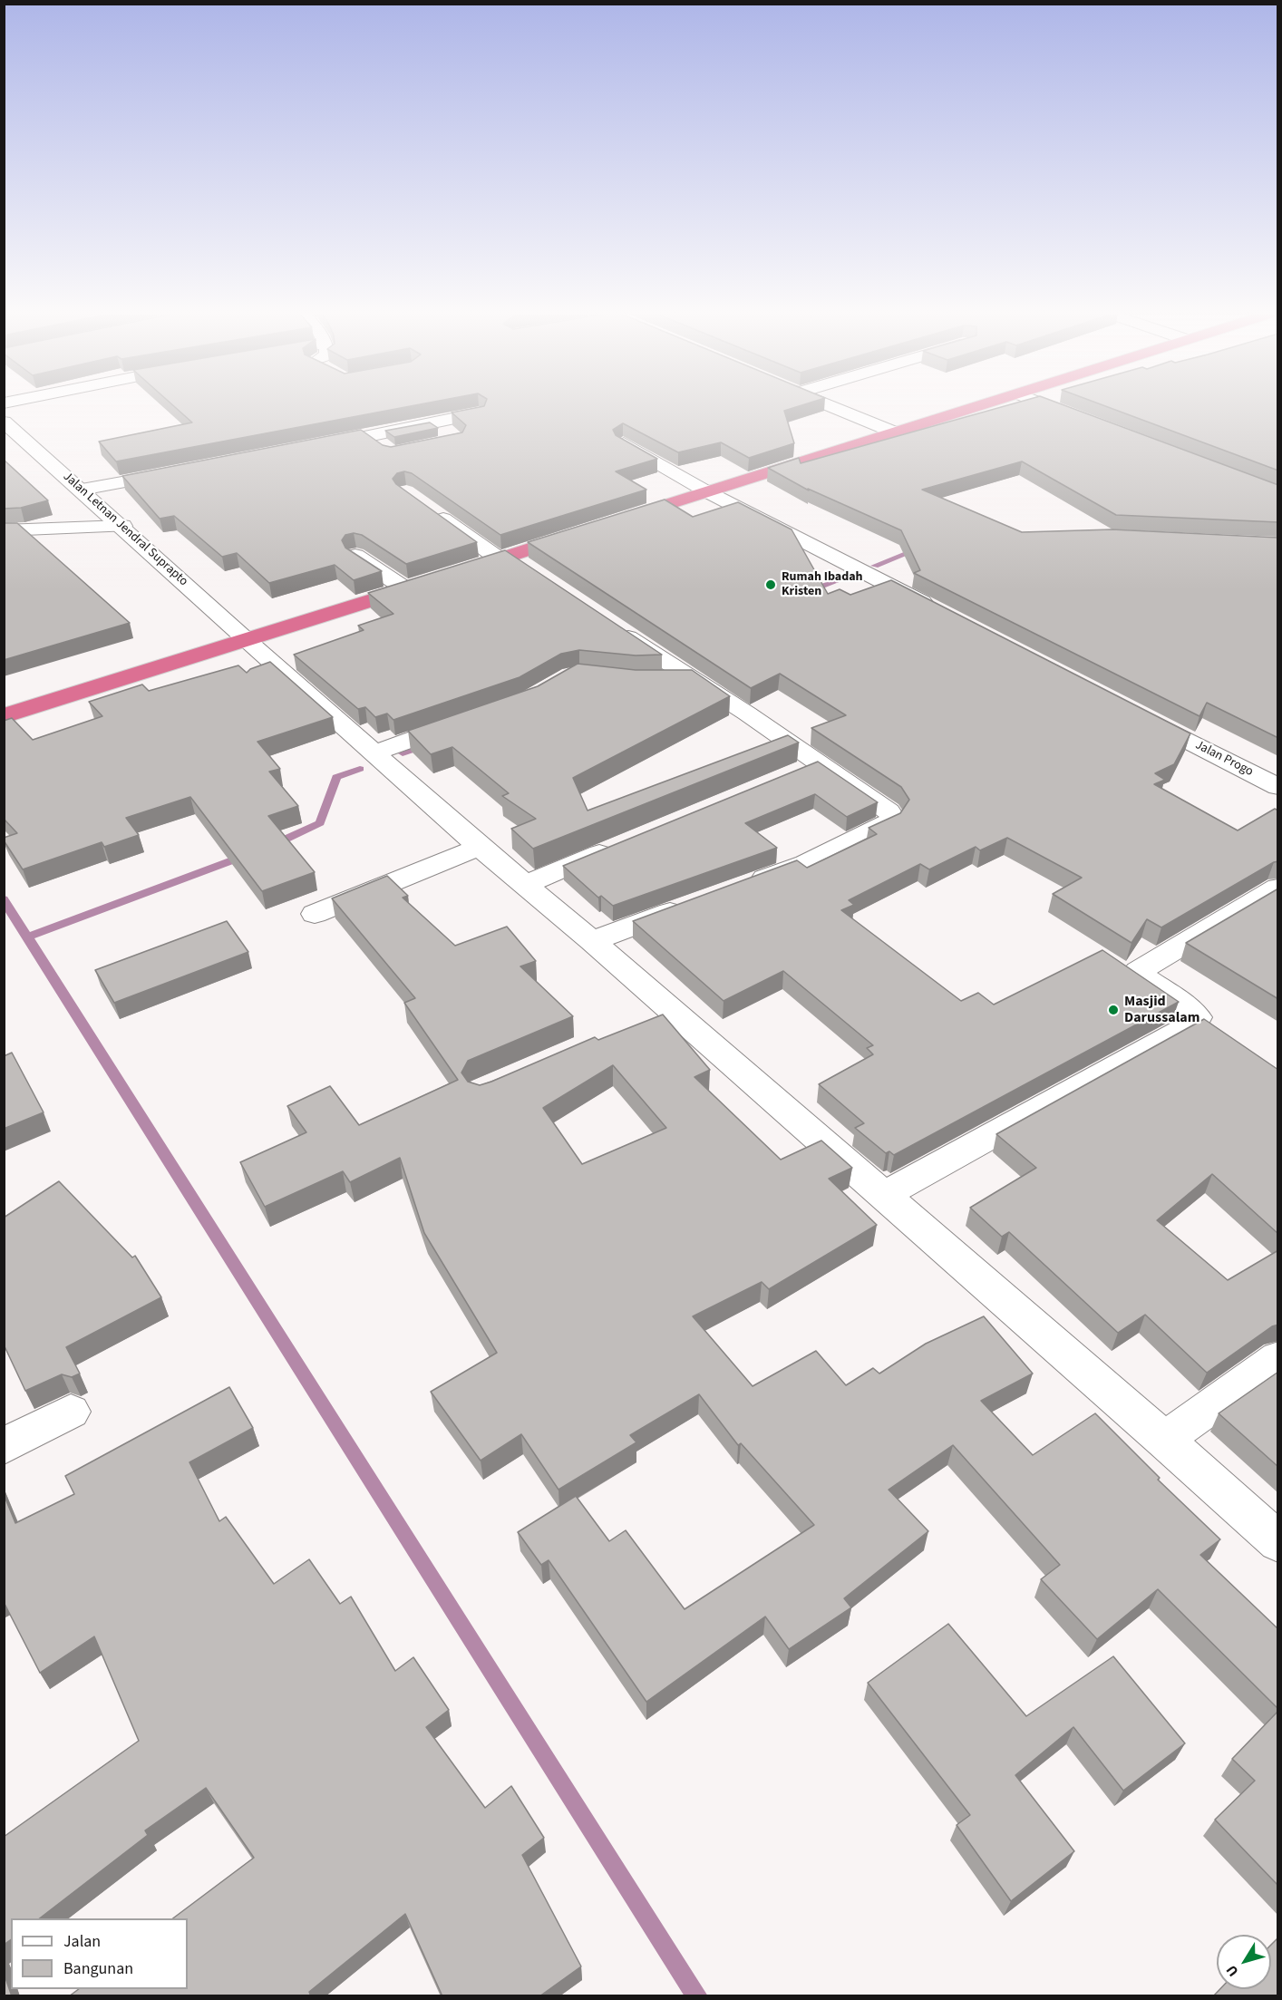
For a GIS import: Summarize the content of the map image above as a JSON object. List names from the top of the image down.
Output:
{
  "streets": {
    "street": ["Jalan Letnan Jendral Suprapto", "Jalan Progo"]
  },
  "places": ["Rumah Ibadah Kristen", "Masjid Darussalam"],
  "legend": ["Jalan", "Bangunan"],
  "north": "bottom left"
}
